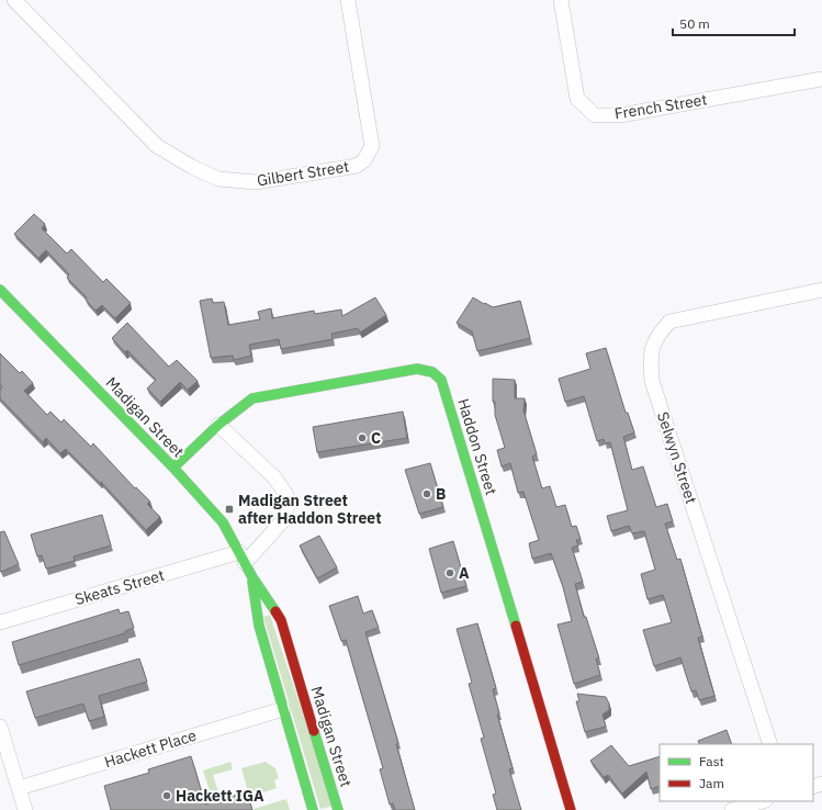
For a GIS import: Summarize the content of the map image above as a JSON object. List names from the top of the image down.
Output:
{
  "streets": {
    "street": [
      "French Street",
      "Gilbert Street",
      "Madigan Street",
      "Haddon Street",
      "Selwyn Street",
      "Skeats Street",
      "Hackett Place"
    ]
  },
  "crossings": [
    ["Madigan Street", "Haddon Street"],
    ["Madigan Street", "Skeats Street"],
    ["Madigan Street", "Hackett Place"]
  ],
  "places": {
    "other": [
      "C",
      "B",
      "A",
      "Hackett IGA"
    ],
    "transit": ["Madigan Street after Haddon Street"]
  },
  "legend": ["Fast", "Jam"],
  "scale_bar": "50 m"
}
